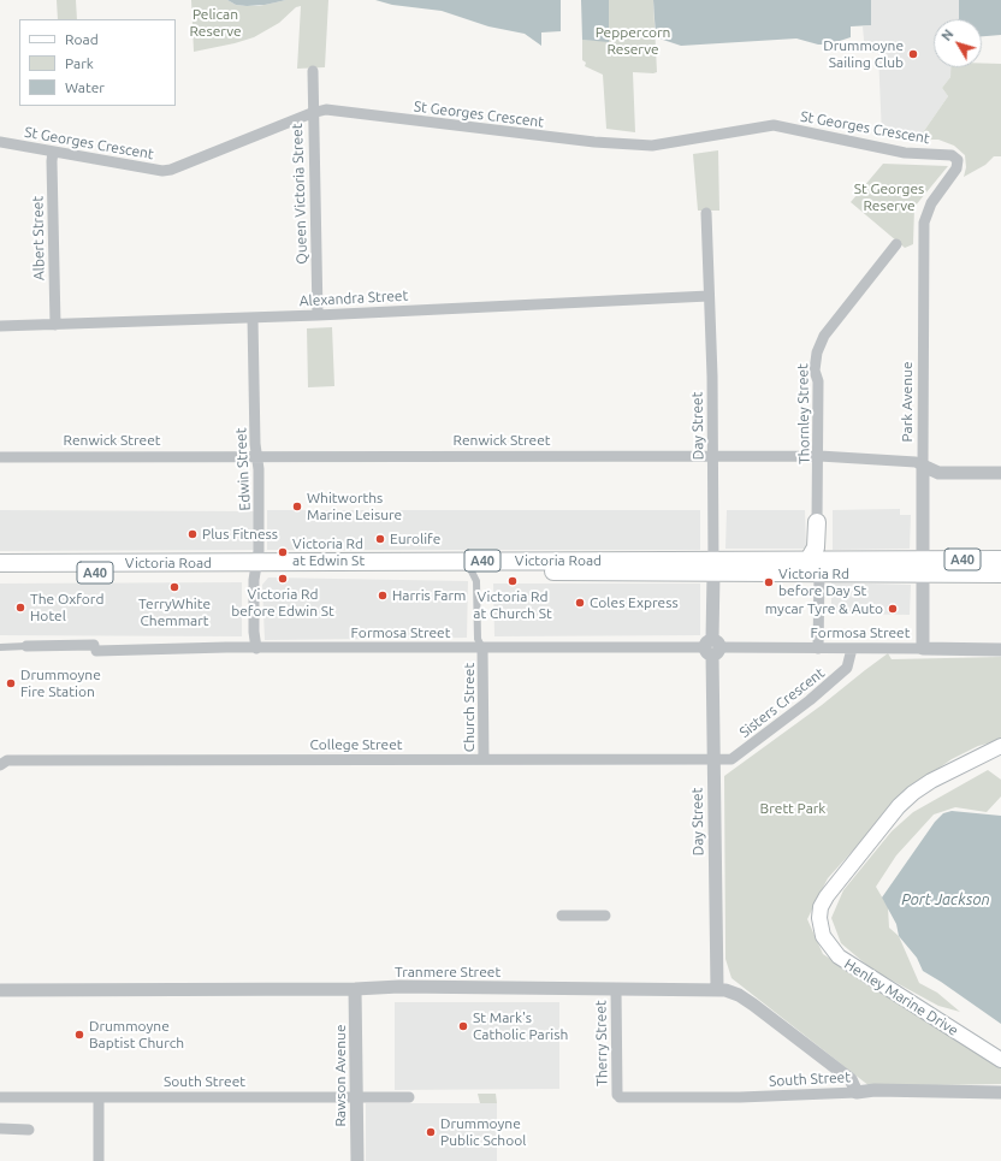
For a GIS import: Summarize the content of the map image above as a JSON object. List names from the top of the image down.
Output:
{
  "streets": {
    "highway": ["A40", "Victoria Road"],
    "main road": ["Henley Marine Drive"],
    "street": [
      "St Georges Crescent",
      "Queen Victoria Street",
      "Albert Street",
      "Alexandra Street",
      "Park Avenue",
      "Thornley Street",
      "Day Street",
      "Renwick Street",
      "Edwin Street",
      "Formosa Street",
      "Sisters Crescent",
      "Church Street",
      "College Street",
      "Tranmere Street",
      "Therry Street",
      "Rawson Avenue",
      "South Street"
    ]
  },
  "crossings": [
    ["St Georges Crescent", "Queen Victoria Street"],
    ["St Georges Crescent", "Albert Street"],
    ["St Georges Crescent", "Park Avenue"],
    ["Queen Victoria Street", "Alexandra Street"],
    ["Albert Street", "Alexandra Street"],
    ["Alexandra Street", "Day Street"],
    ["Alexandra Street", "Edwin Street"],
    ["Park Avenue", "Renwick Street"],
    ["Park Avenue", "Victoria Road"],
    ["Park Avenue", "Formosa Street"],
    ["Thornley Street", "Renwick Street"],
    ["Day Street", "Renwick Street"],
    ["Day Street", "Victoria Road"],
    ["Day Street", "Formosa Street"],
    ["Day Street", "Sisters Crescent"],
    ["Day Street", "College Street"],
    ["Day Street", "Tranmere Street"],
    ["Renwick Street", "Edwin Street"],
    ["Edwin Street", "Victoria Road"],
    ["Edwin Street", "Formosa Street"],
    ["Victoria Road", "Church Street"],
    ["Formosa Street", "Sisters Crescent"],
    ["Formosa Street", "Church Street"],
    ["Sisters Crescent", "College Street"],
    ["Church Street", "College Street"],
    ["Tranmere Street", "Therry Street"],
    ["Tranmere Street", "Rawson Avenue"],
    ["Tranmere Street", "South Street"],
    ["Therry Street", "South Street"],
    ["Rawson Avenue", "South Street"]
  ],
  "water": ["Port Jackson"],
  "parks": [
    "Pelican Reserve",
    "Peppercorn Reserve",
    "St Georges Reserve",
    "Brett Park"
  ],
  "places": [
    "Drummoyne Sailing Club",
    "Whitworths Marine Leisure",
    "Plus Fitness",
    "Eurolife",
    "Victoria Rd at Edwin St",
    "Victoria Rd before Edwin St",
    "Victoria Rd at Church St",
    "Victoria Rd before Day St",
    "TerryWhite Chemmart",
    "Harris Farm",
    "Coles Express",
    "The Oxford Hotel",
    "mycar Tyre & Auto",
    "Drummoyne Fire Station",
    "St Mark's Catholic Parish",
    "Drummoyne Baptist Church",
    "Drummoyne Public School"
  ],
  "legend": ["Road", "Park", "Water"],
  "north": "top left"
}
